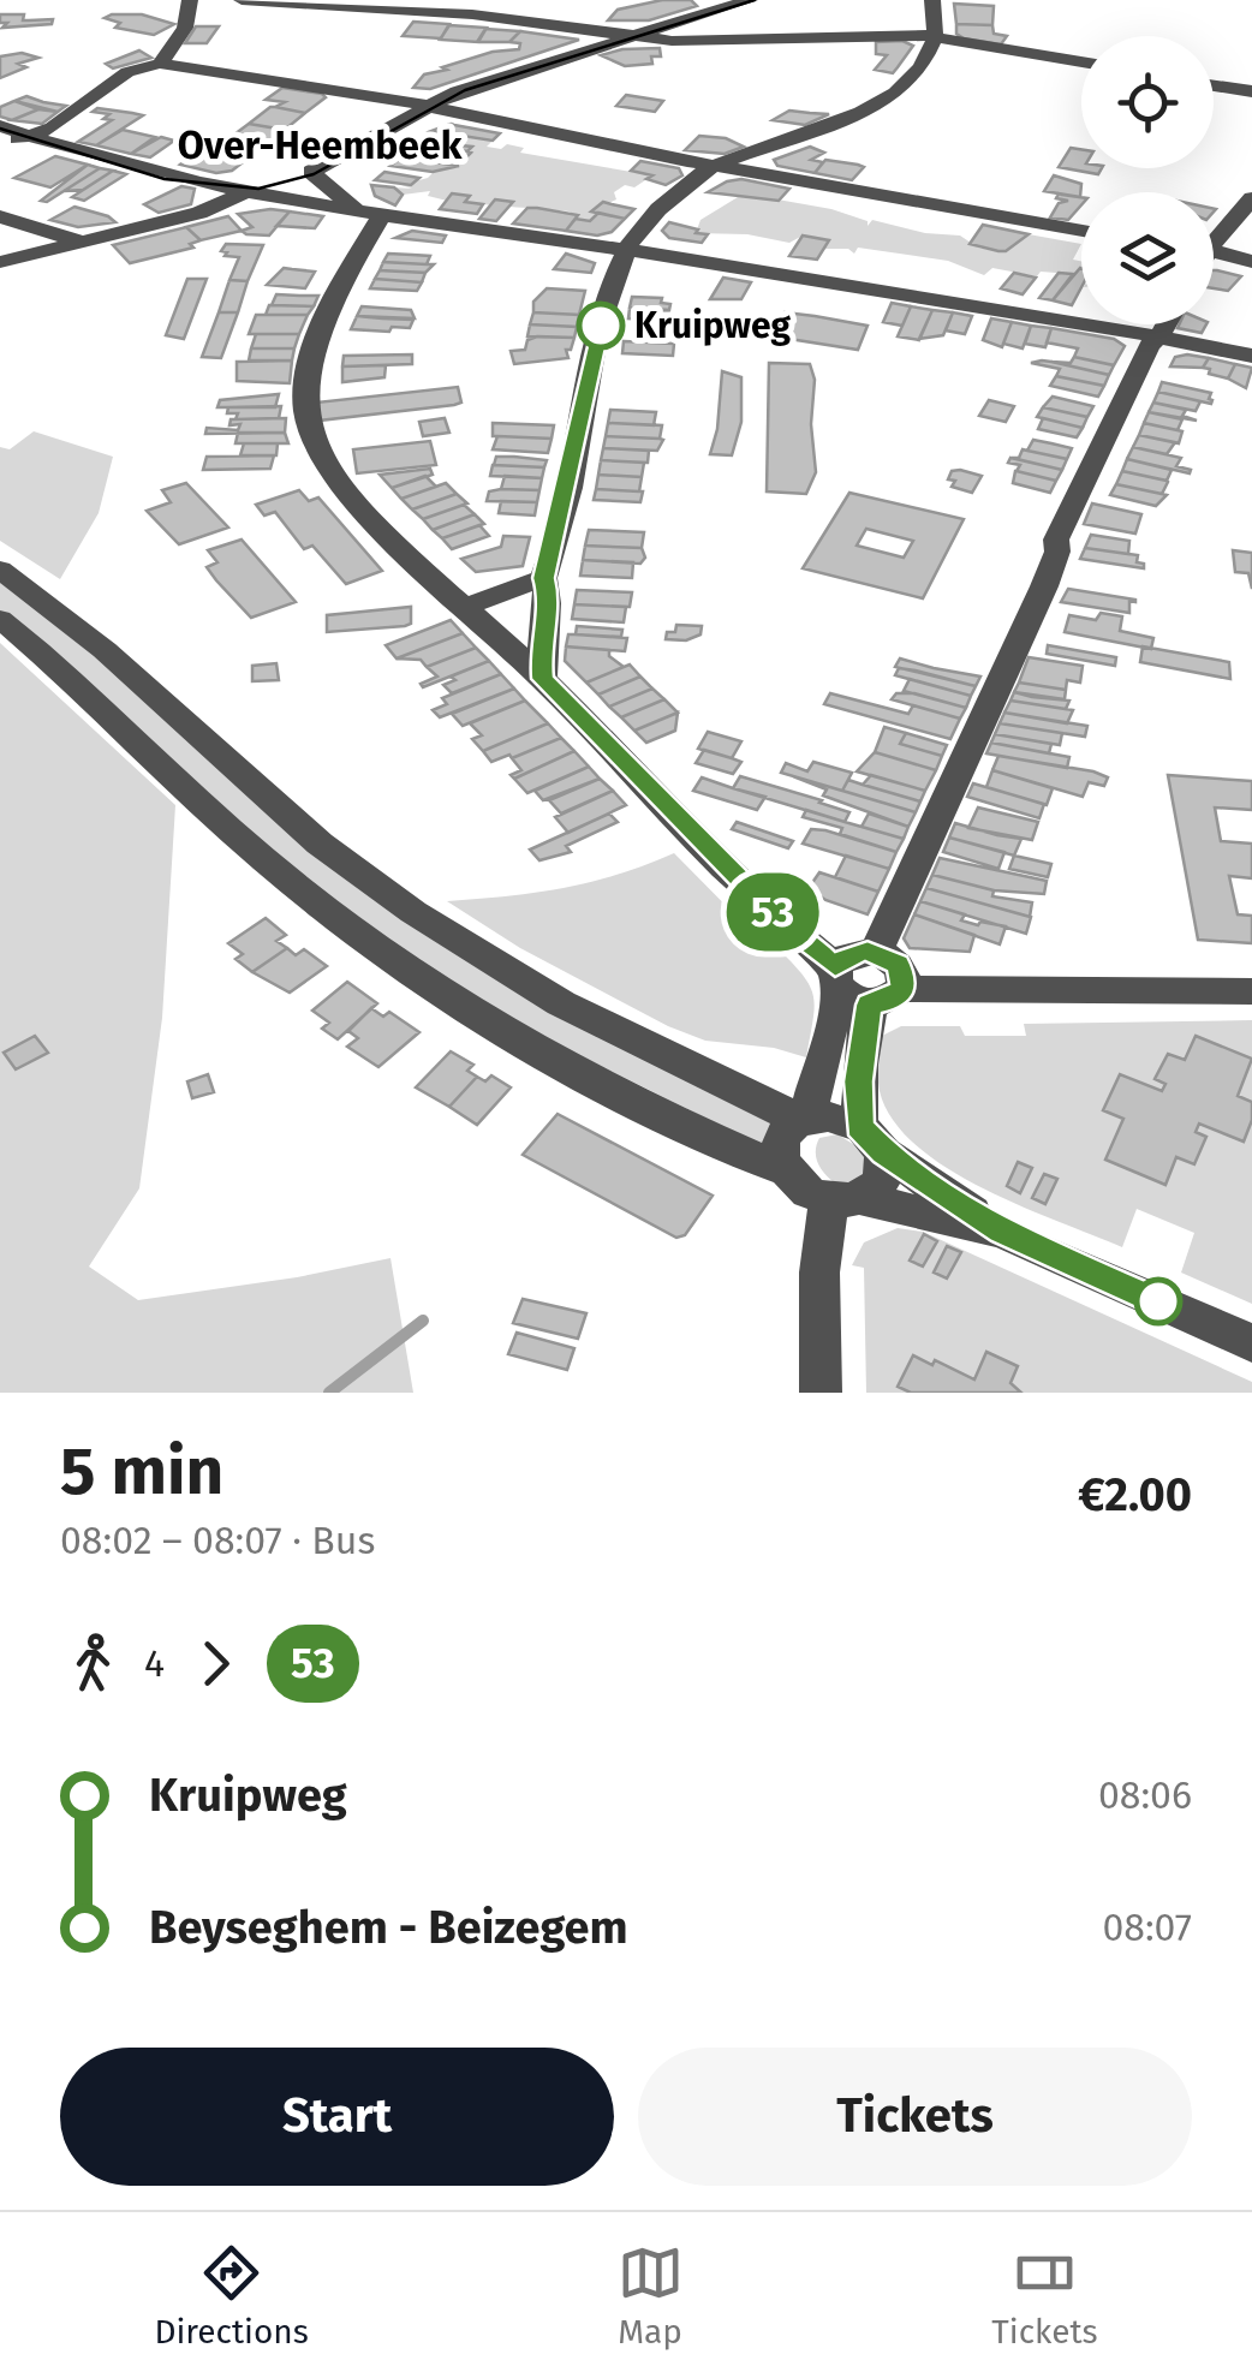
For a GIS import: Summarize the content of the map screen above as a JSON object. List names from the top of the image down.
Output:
{
  "districts": ["Over-Heembeek"],
  "places": ["Kruipweg"],
  "lines": ["bus line 53"],
  "page": {
    "on_map": "53",
    "heading": ["5 min", "08:02 – 08:07 · Bus", "€2.00"],
    "legs": ["4", "53"],
    "list": [
      {
        "name": "Kruipweg",
        "value": "08:06"
      },
      {
        "name": "Beyseghem - Beizegem",
        "value": "08:07"
      }
    ],
    "buttons": ["Start", "Tickets"],
    "tabs": ["Directions", "Map", "Tickets"]
  }
}
